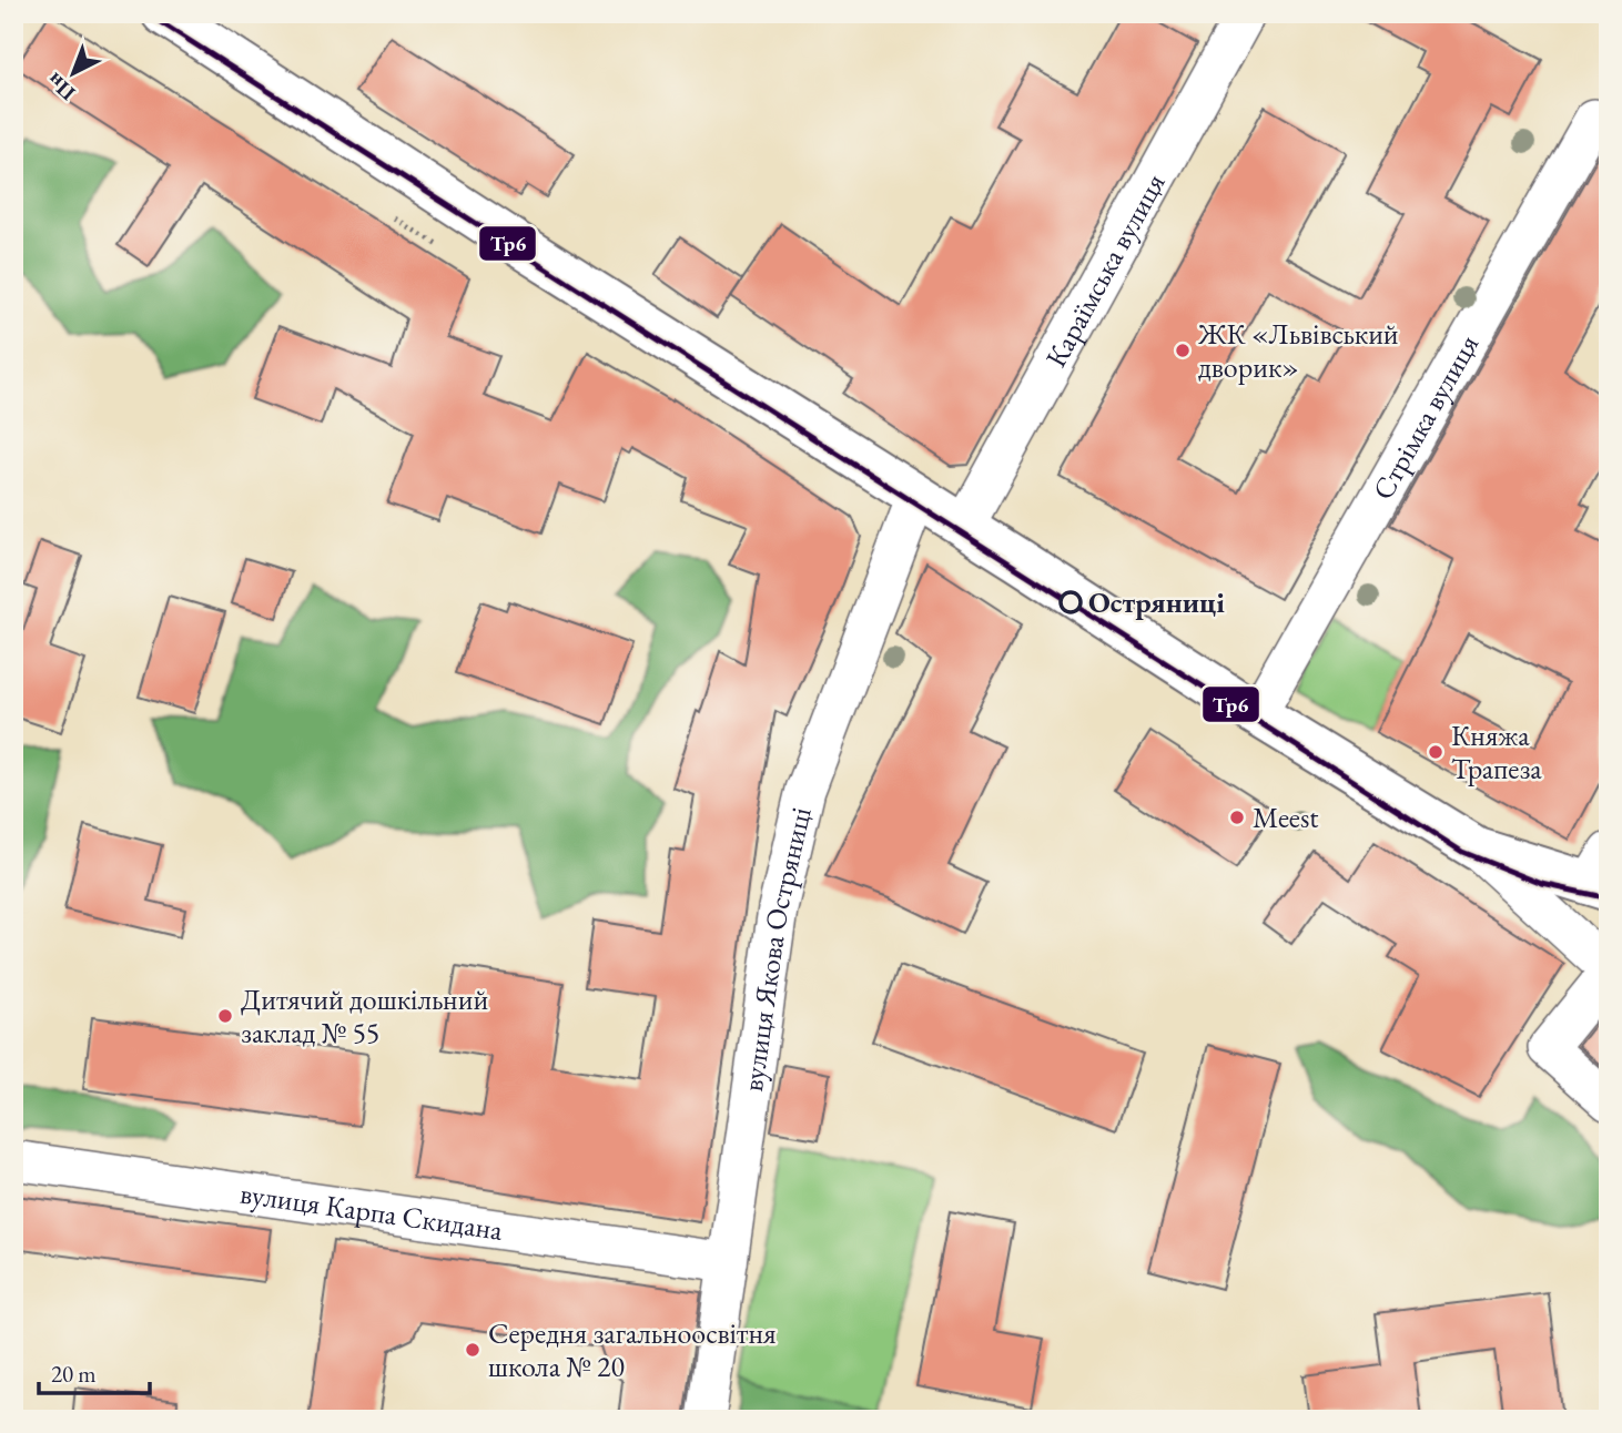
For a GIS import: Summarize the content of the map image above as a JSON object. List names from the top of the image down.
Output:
{
  "streets": {
    "street": [
      "Караїмська вулиця",
      "Стрімка вулиця",
      "вулиця Якова Остряниці",
      "вулиця Карпа Скидана"
    ]
  },
  "crossings": [
    ["вулиця Якова Остряниці", "вулиця Карпа Скидана"]
  ],
  "places": [
    "ЖК «Львівський дворик»",
    "Остряниці",
    "Княжа Трапеза",
    "Meest",
    "Дитячий дошкільний заклад № 55",
    "Середня загальноосвітня школа № 20"
  ],
  "lines": ["transit line Тр6"],
  "scale_bar": "20 m",
  "north": "bottom left"
}
